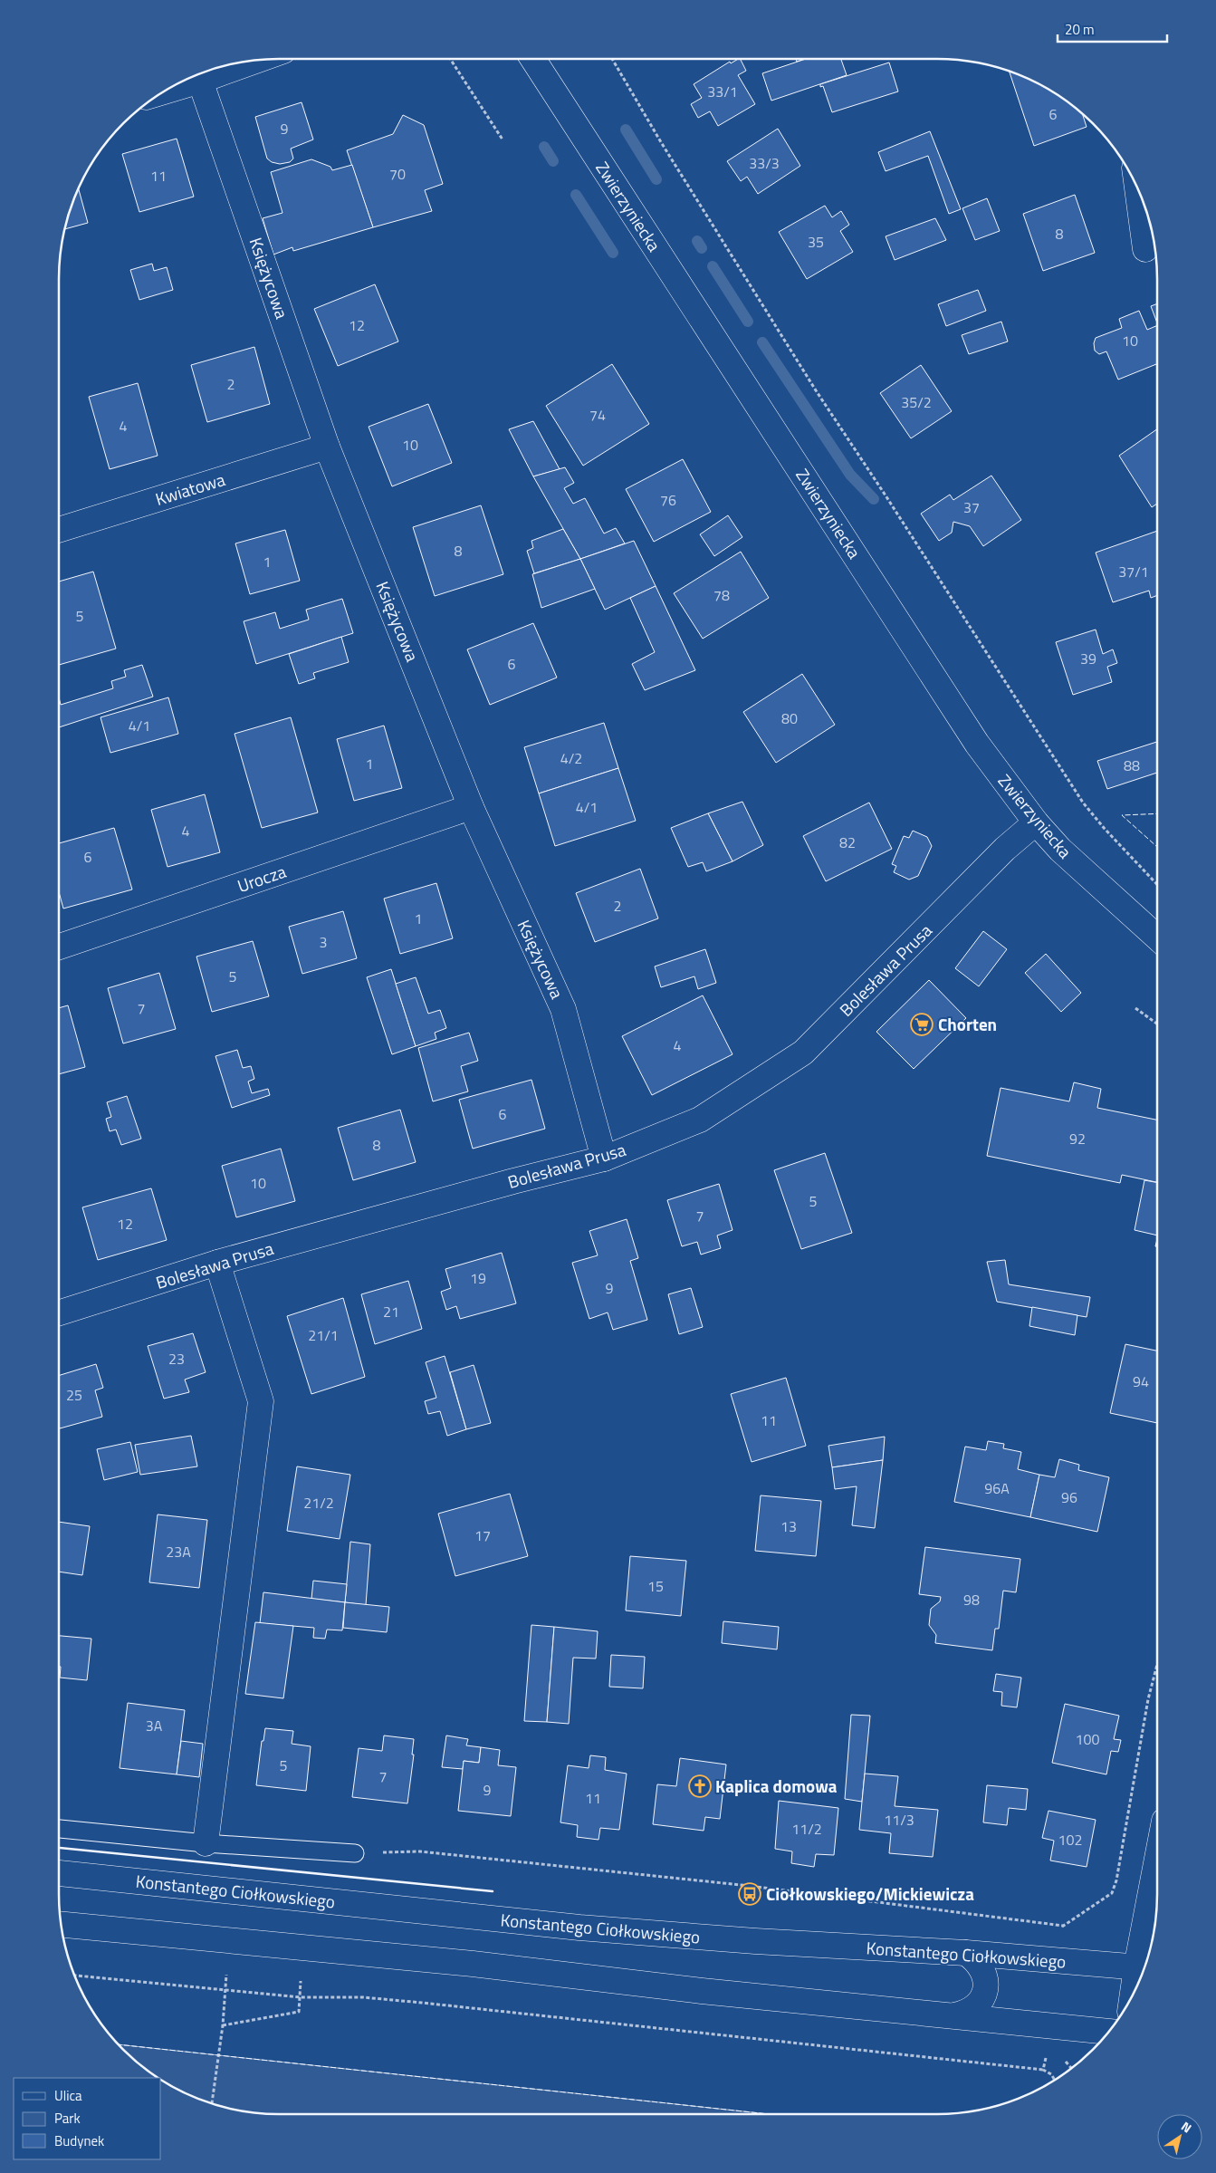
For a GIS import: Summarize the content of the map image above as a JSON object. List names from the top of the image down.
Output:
{
  "streets": {
    "street": [
      "Zwierzyniecka",
      "Księżycowa",
      "Kwiatowa",
      "Urocza",
      "Bolesława Prusa",
      "Konstantego Ciołkowskiego"
    ]
  },
  "crossings": [
    ["Zwierzyniecka", "Bolesława Prusa"],
    ["Księżycowa", "Kwiatowa"],
    ["Księżycowa", "Urocza"],
    ["Księżycowa", "Bolesława Prusa"]
  ],
  "places": {
    "supermarket": ["Chorten"],
    "church": ["Kaplica domowa"],
    "bus stop": ["Ciołkowskiego/Mickiewicza"]
  },
  "house_numbers": [
    "33/1",
    "6",
    "9",
    "33/3",
    "70",
    "11",
    "8",
    "35",
    "12",
    "10",
    "2",
    "35/2",
    "74",
    "4",
    "10",
    "76",
    "37",
    "8",
    "1",
    "37/1",
    "78",
    "5",
    "39",
    "6",
    "80",
    "4/1",
    "4/2",
    "1",
    "88",
    "4/1",
    "4",
    "82",
    "6",
    "2",
    "1",
    "3",
    "5",
    "7",
    "4",
    "6",
    "92",
    "8",
    "10",
    "5",
    "7",
    "12",
    "19",
    "9",
    "21",
    "21/1",
    "23",
    "94",
    "25",
    "11",
    "96A",
    "96",
    "21/2",
    "13",
    "17",
    "23A",
    "15",
    "98",
    "3A",
    "100",
    "5",
    "7",
    "9",
    "11",
    "11/3",
    "11/2",
    "102"
  ],
  "legend": ["Ulica", "Park", "Budynek"],
  "scale_bar": "20 m",
  "north": "top right"
}
